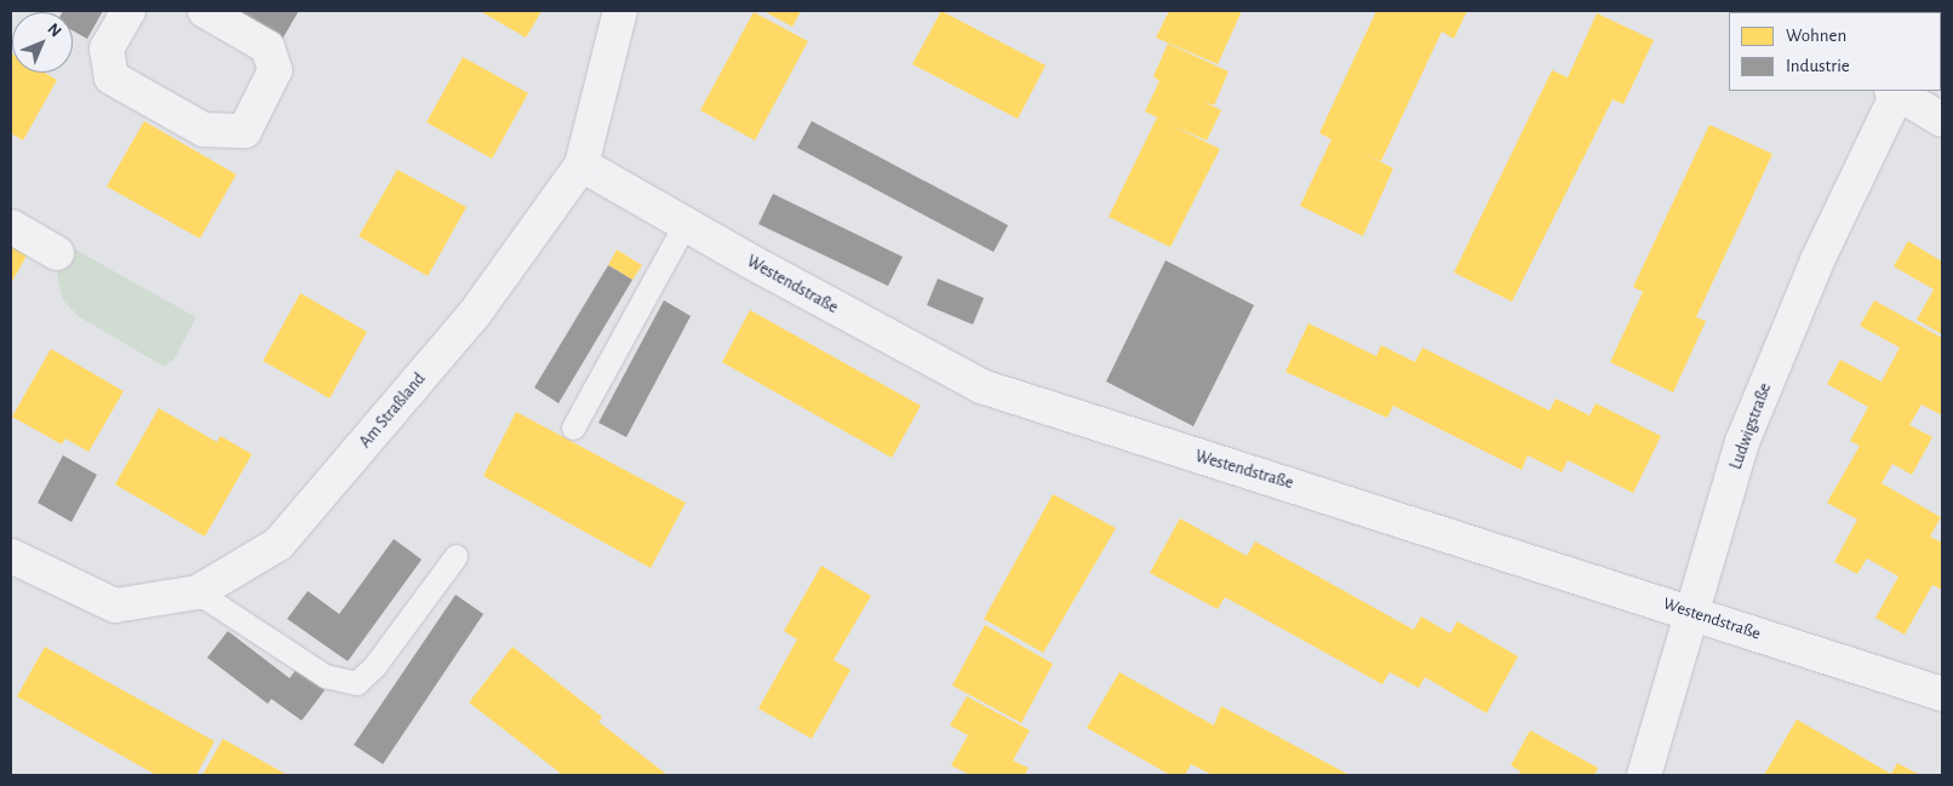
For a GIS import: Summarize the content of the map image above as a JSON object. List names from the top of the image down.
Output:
{
  "streets": {
    "street": ["Westendstraße", "Am Straßland", "Ludwigstraße"]
  },
  "crossings": [
    ["Westendstraße", "Am Straßland"],
    ["Westendstraße", "Ludwigstraße"]
  ],
  "legend": ["Wohnen", "Industrie"],
  "north": "top right"
}
